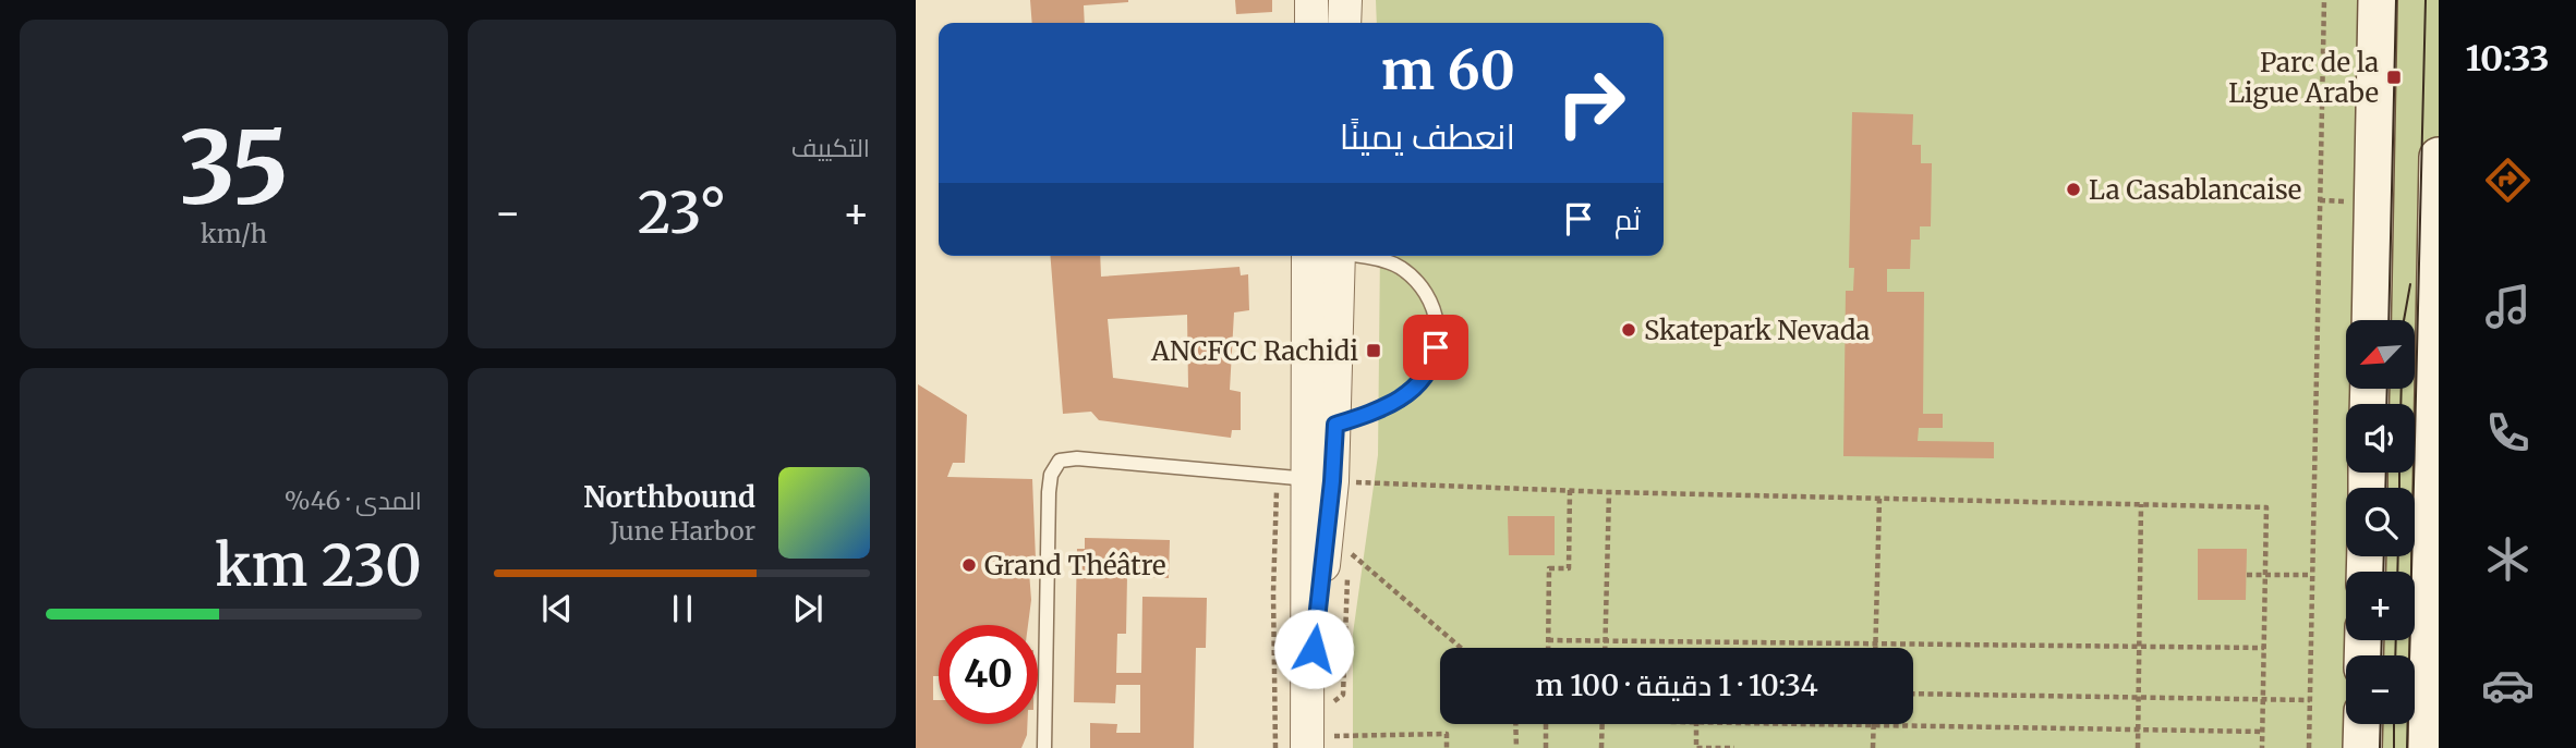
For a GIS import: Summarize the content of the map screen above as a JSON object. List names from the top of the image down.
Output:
{
  "places": {
    "transit": ["Parc de la Ligue Arabe", "ANCFCC Rachidi"],
    "other": ["La Casablancaise", "Skatepark Nevada", "Grand Théâtre"]
  },
  "north": "bottom left",
  "page": {
    "tabs": "10:33",
    "tile": [
      "التكييف",
      ["35", "km/h"],
      ["المدى · 46%", "230 km"]
    ],
    "turn": ["60 m", "انعطف يمينًا"],
    "heat": ["−", "23°", "+"],
    "then": "ثم",
    "map_buttons": ["+", "−"],
    "song": ["Northbound", "June Harbor"],
    "limit": "40",
    "trip": "10:34 · 1 دقيقة · 100 m"
  }
}
